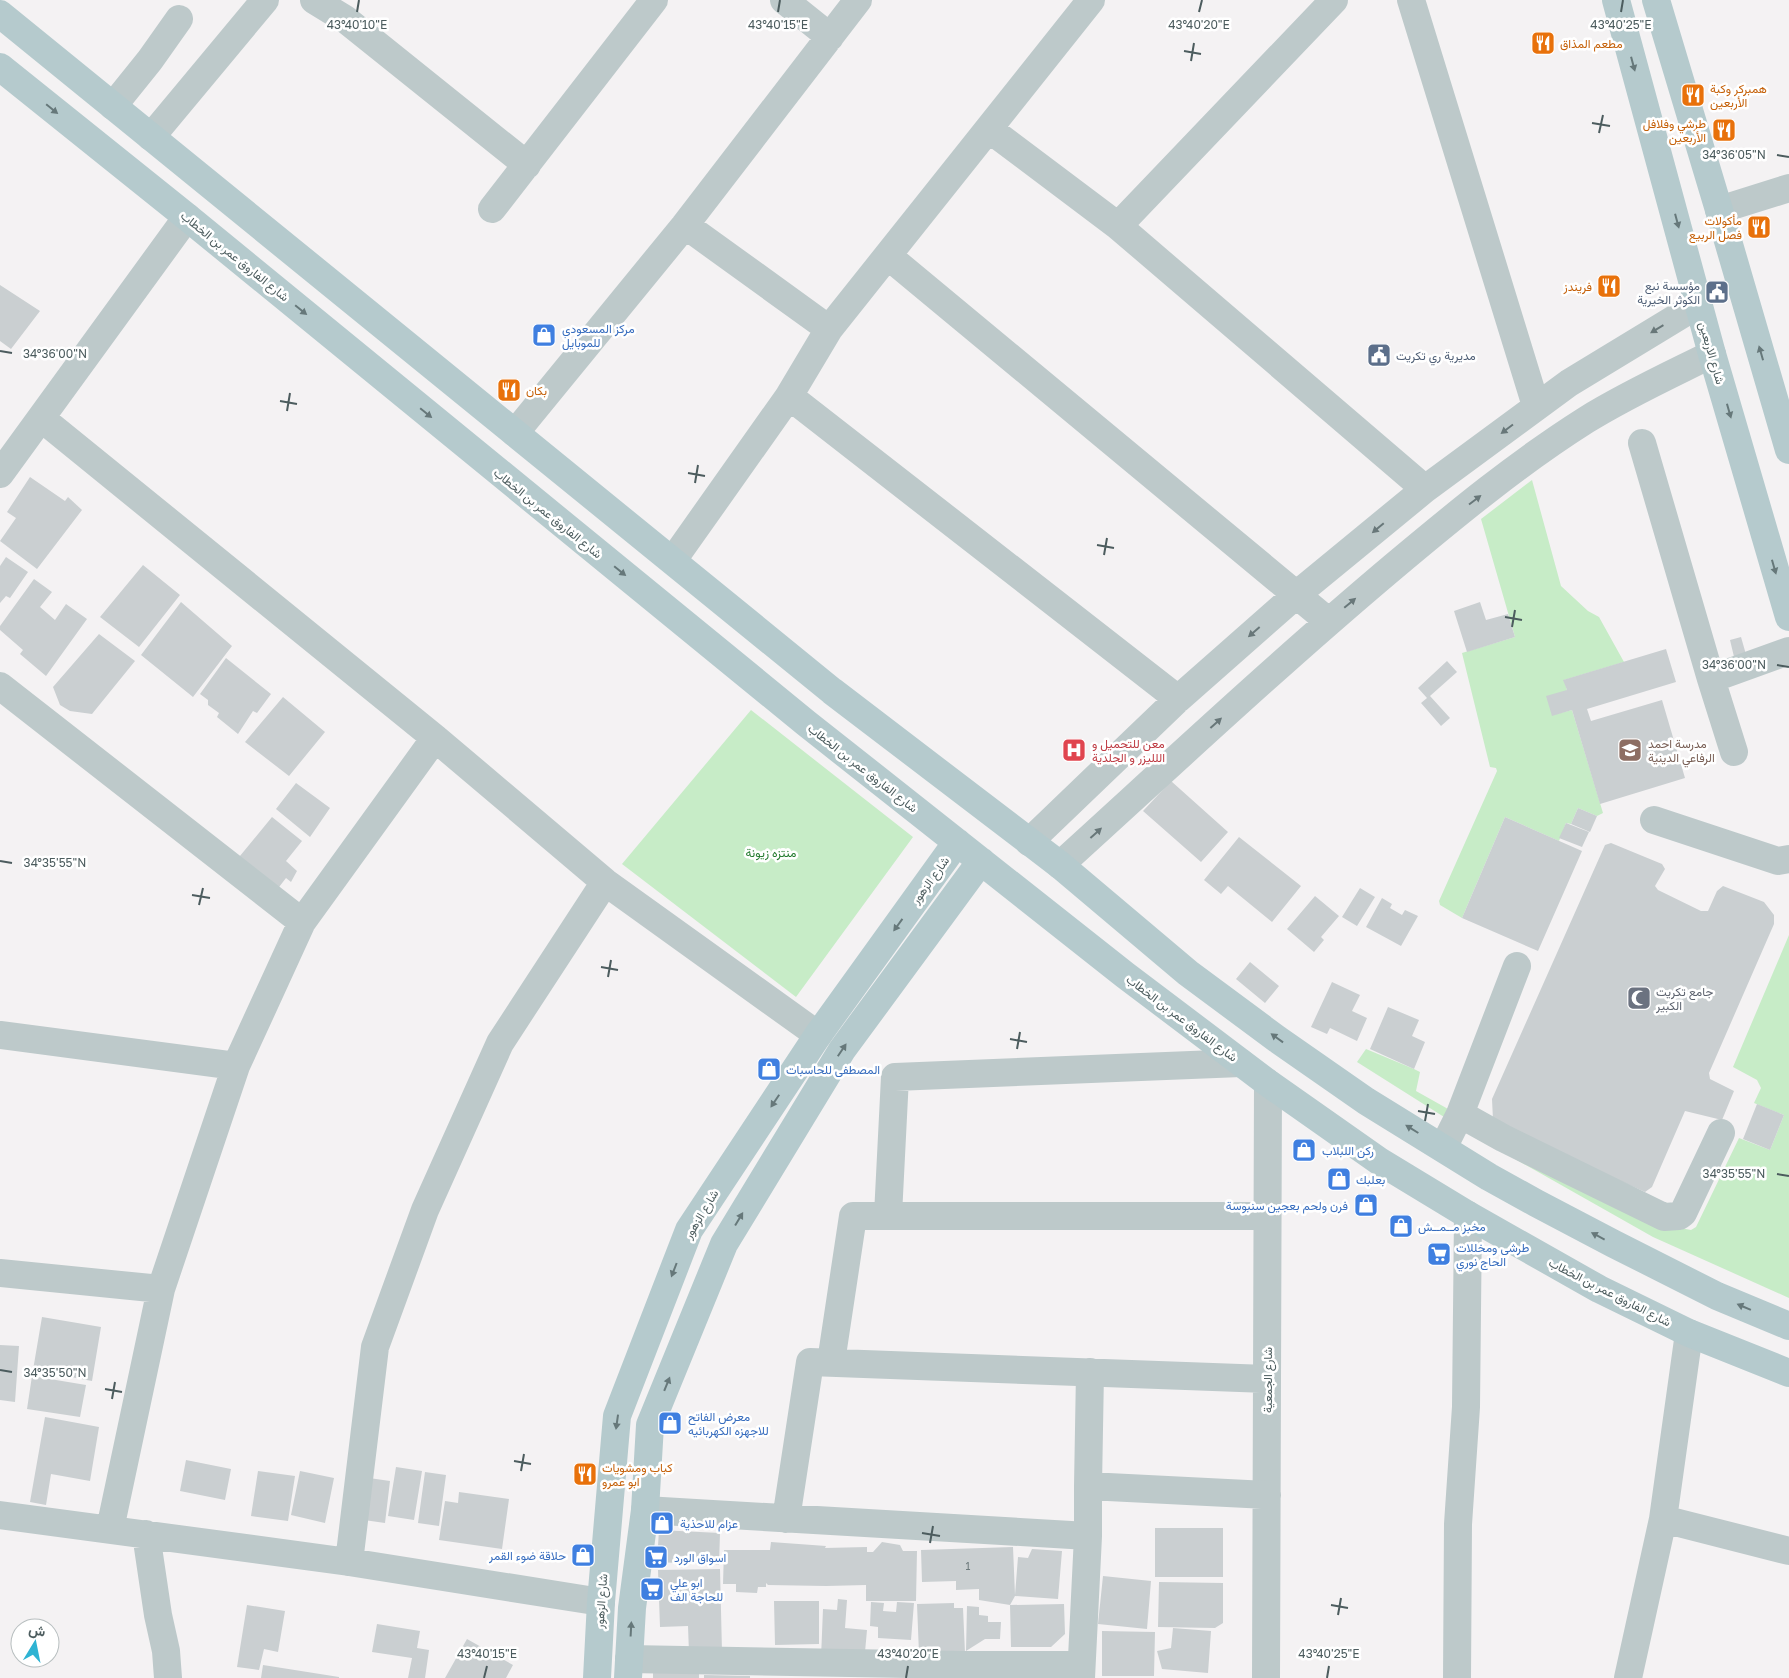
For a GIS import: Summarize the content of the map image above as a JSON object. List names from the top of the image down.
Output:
{
  "streets": {
    "main road": ["شارع الفاروق عمر بن الخطاب", "شارع الاربعين", "شارع الزهور"],
    "street": ["شارع الجمعية"]
  },
  "crossings": [
    ["شارع الفاروق عمر بن الخطاب", "شارع الزهور"],
    ["شارع الفاروق عمر بن الخطاب", "شارع الجمعية"]
  ],
  "parks": ["منتزه زيونة"],
  "places": {
    "restaurant": [
      "مطعم المذاق",
      "همبركر وكبة الأربعين",
      "طرشي وفلافل الأربعين",
      "مأكولات فصل الربيع",
      "فريندز",
      "بكان",
      "كباب ومشويات ابو عمرو"
    ],
    "public building": ["مؤسسة نبع الكوثر الخيرية", "مديرية ري تكريت"],
    "shop": [
      "مركز المسعودي للموبايل",
      "المصطفى للحاسبات",
      "ركن اللبلاب",
      "بعلبك",
      "فرن ولحم بعجين سنبوسة",
      "مخبز مــمــش",
      "معرض الفاتح للاجهزه الكهربائيه",
      "عزام للاحذية",
      "حلاقة ضوء القمر"
    ],
    "hospital": ["معن للتحميل و اللليزر و الجلدية"],
    "school or university": ["مدرسة احمد الرفاعي الدينية"],
    "mosque": ["جامع تكريت الكبير"],
    "supermarket": ["طرشي ومخللات الحاج نوري", "اسواق الورد", "ابو علي للحاجة الف"]
  },
  "house_numbers": ["1"],
  "north": "top",
  "coordinates": [
    "43°40'10\"E",
    "43°40'15\"E",
    "43°40'20\"E",
    "43°40'25\"E",
    "34°36'05\"N",
    "34°36'00\"N",
    "34°35'55\"N",
    "34°35'50\"N"
  ]
}
